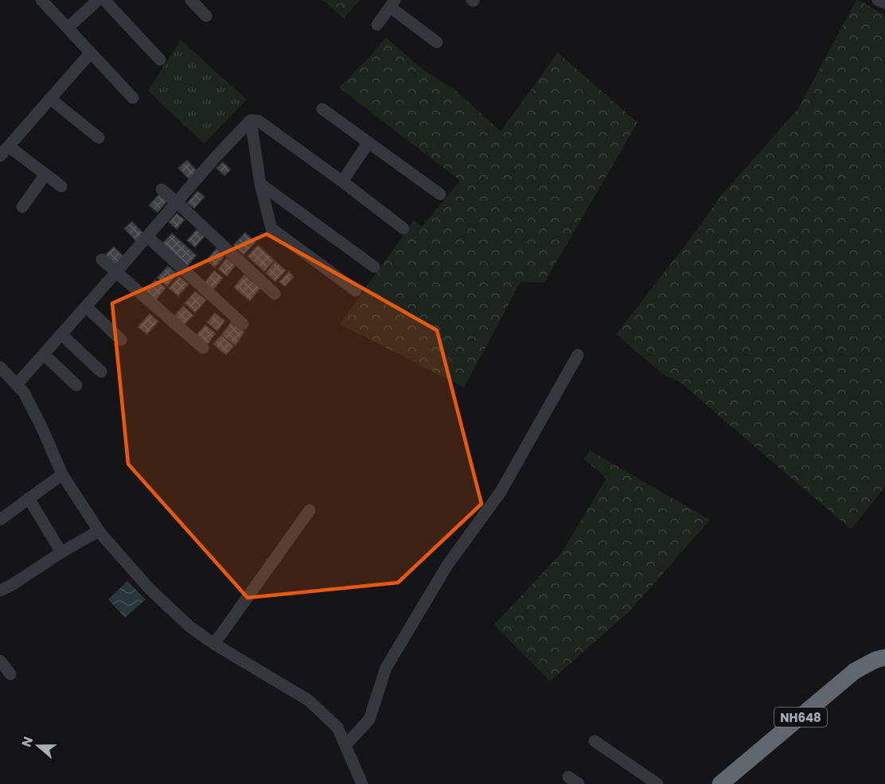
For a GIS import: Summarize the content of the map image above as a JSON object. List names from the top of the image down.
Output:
{
  "streets": {
    "highway": ["NH648"]
  },
  "north": "left"
}
